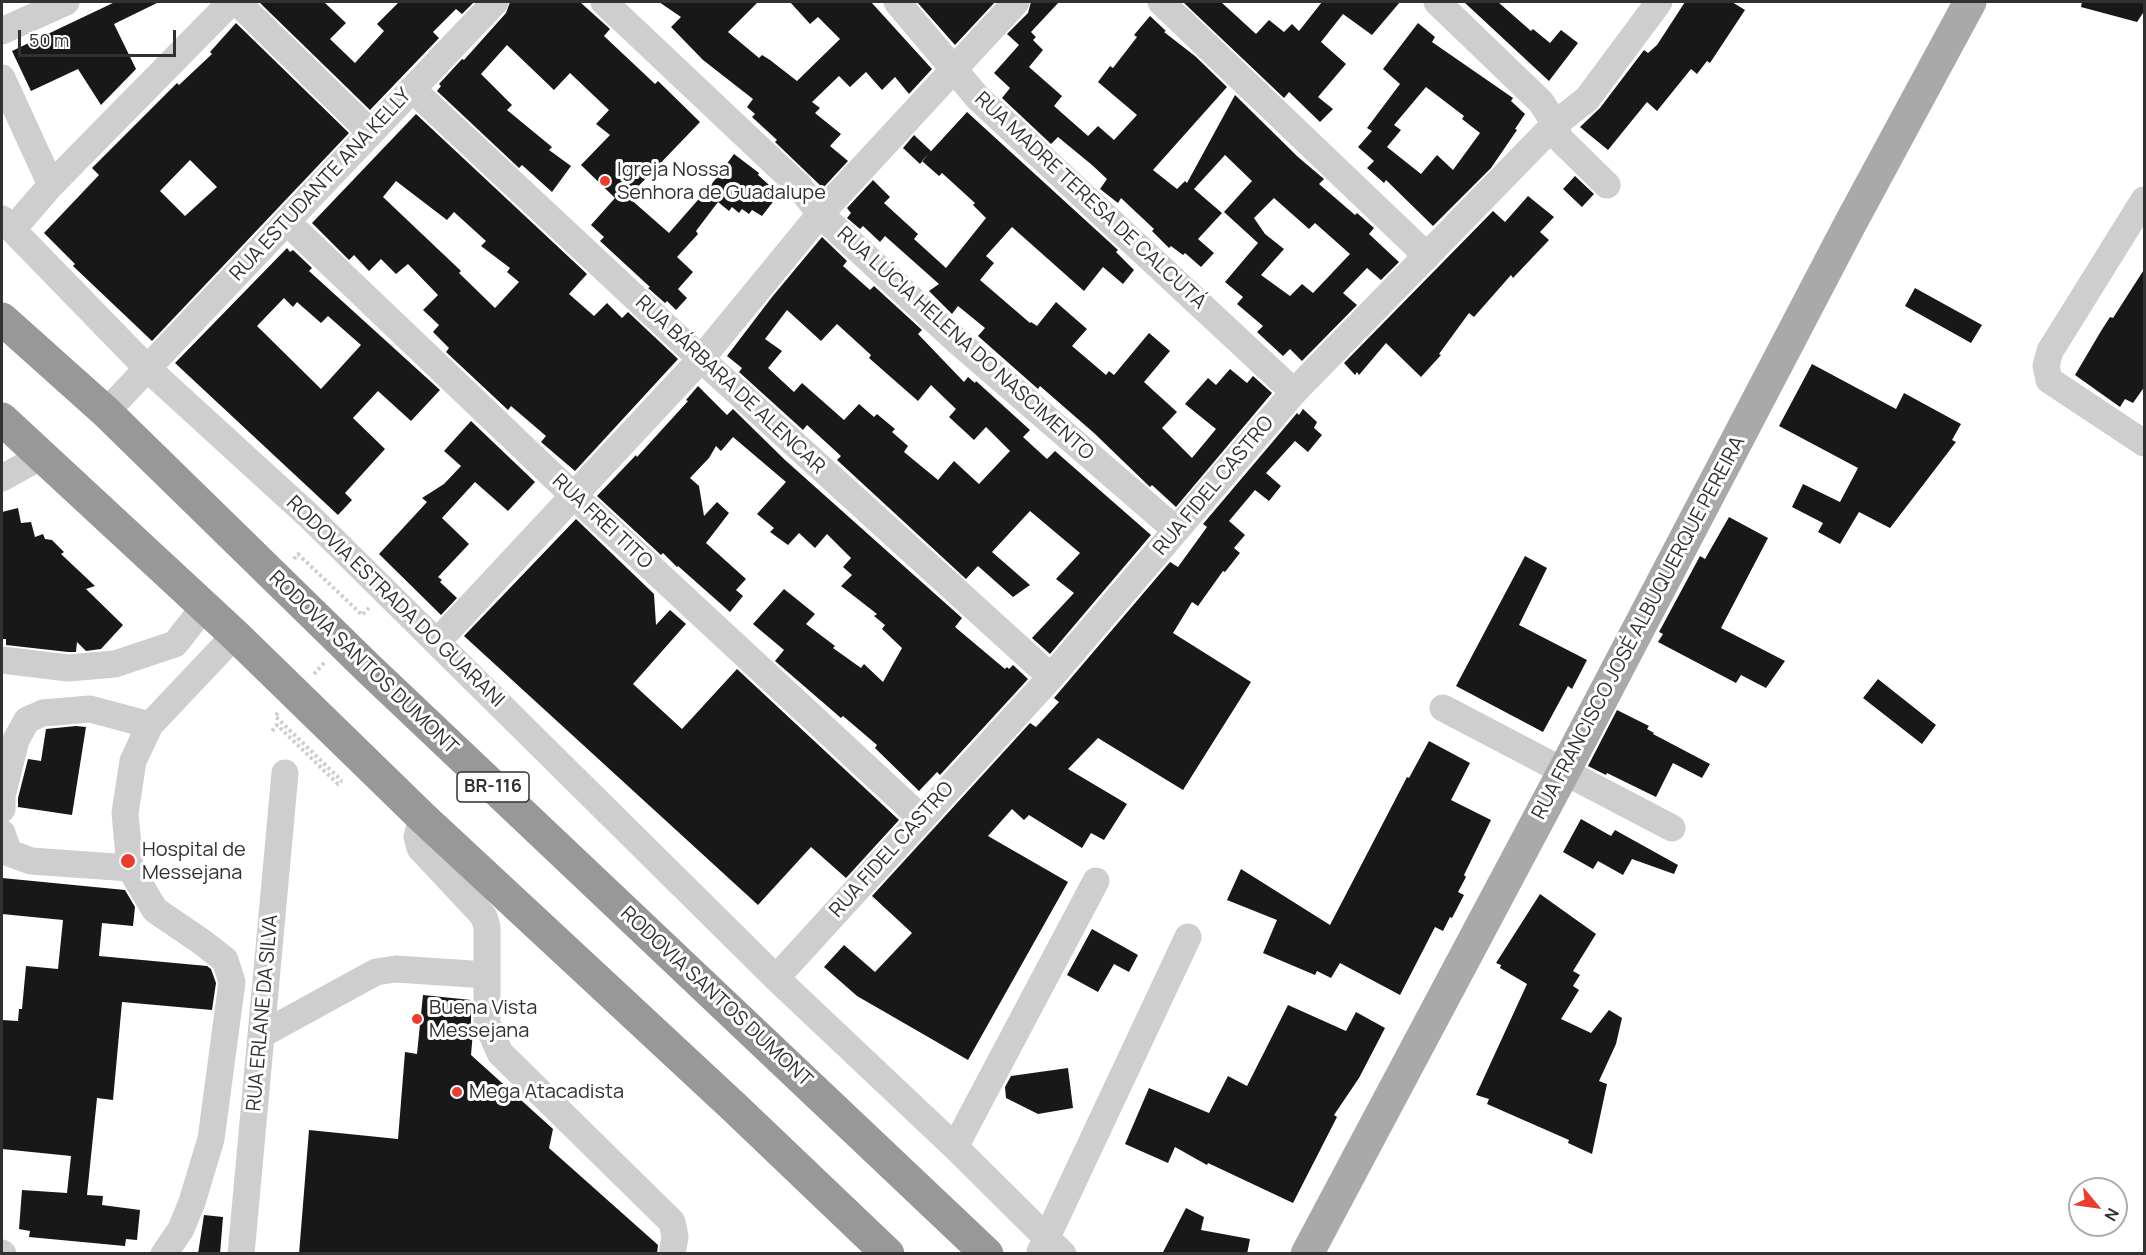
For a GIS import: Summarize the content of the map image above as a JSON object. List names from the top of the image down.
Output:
{
  "streets": {
    "highway": ["RODOVIA SANTOS DUMONT", "BR-116"],
    "main road": ["RUA FRANCISCO JOSÉ ALBUQUERQUE PEREIRA"],
    "street": [
      "RUA ESTUDANTE ANA KELLY",
      "RUA MADRE TERESA DE CALCUTÁ",
      "RUA LÚCIA HELENA DO NASCIMENTO",
      "RUA BÁRBARA DE ALENCAR",
      "RUA FIDEL CASTRO",
      "RUA FREI TITO",
      "RODOVIA ESTRADA DO GUARANI",
      "RUA ERLANE DA SILVA"
    ]
  },
  "crossings": [
    ["RUA ESTUDANTE ANA KELLY", "RUA BÁRBARA DE ALENCAR"],
    ["RUA ESTUDANTE ANA KELLY", "RUA FREI TITO"],
    ["RUA ESTUDANTE ANA KELLY", "RODOVIA ESTRADA DO GUARANI"],
    ["RUA ESTUDANTE ANA KELLY", "RODOVIA SANTOS DUMONT"],
    ["RUA MADRE TERESA DE CALCUTÁ", "RUA FIDEL CASTRO"],
    ["RUA LÚCIA HELENA DO NASCIMENTO", "RUA FIDEL CASTRO"],
    ["RUA BÁRBARA DE ALENCAR", "RUA FIDEL CASTRO"],
    ["RUA FIDEL CASTRO", "RUA FREI TITO"],
    ["RUA FIDEL CASTRO", "RODOVIA ESTRADA DO GUARANI"]
  ],
  "places": [
    "Igreja Nossa Senhora de Guadalupe",
    "Hospital de Messejana",
    "Buena Vista Messejana",
    "Mega Atacadista"
  ],
  "scale_bar": "50 m",
  "north": "bottom right"
}
